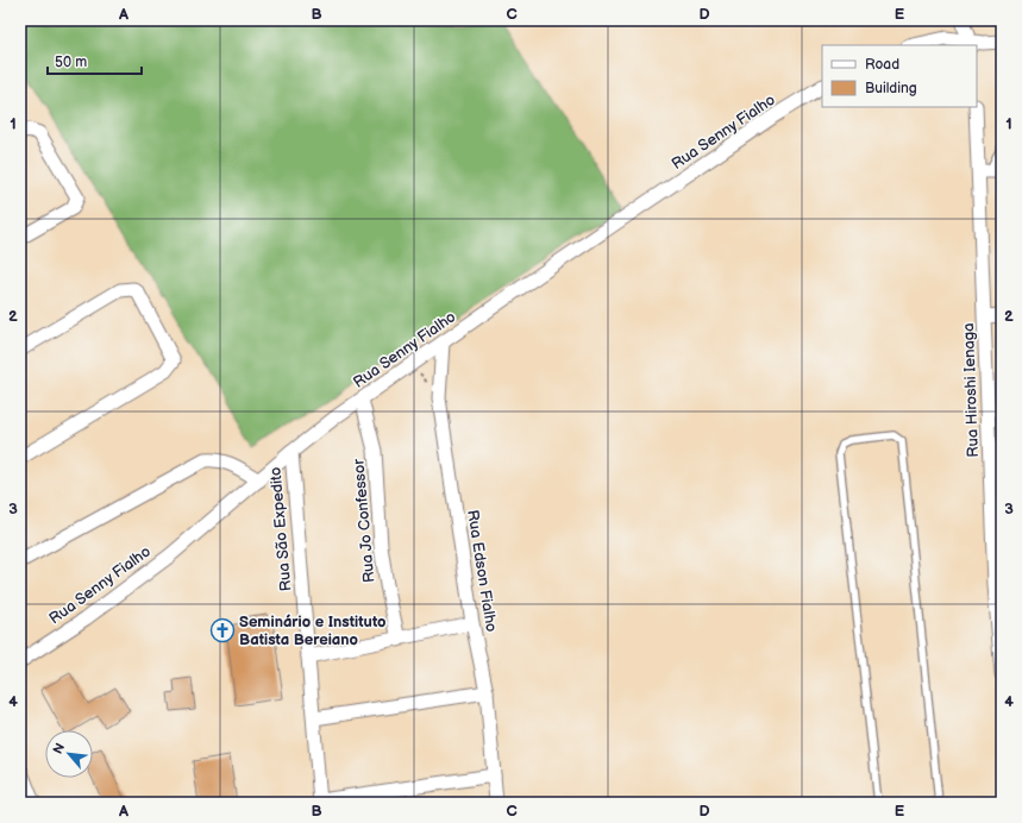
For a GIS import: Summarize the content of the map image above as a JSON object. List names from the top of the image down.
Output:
{
  "streets": {
    "street": [
      "Rua Senny Fialho",
      "Rua Hiroshi Ienaga",
      "Rua Jo Confessor",
      "Rua São Expedito",
      "Rua Edson Fialho"
    ]
  },
  "crossings": [
    ["Rua Senny Fialho", "Rua Jo Confessor"],
    ["Rua Senny Fialho", "Rua São Expedito"],
    ["Rua Senny Fialho", "Rua Edson Fialho"]
  ],
  "places": {
    "church": ["Seminário e Instituto Batista Bereiano"]
  },
  "legend": ["Road", "Building"],
  "scale_bar": "50 m",
  "north": "top left",
  "grid": {
    "columns": [
      "A",
      "B",
      "C",
      "D",
      "E"
    ],
    "rows": [
      "1",
      "2",
      "3",
      "4"
    ]
  }
}
